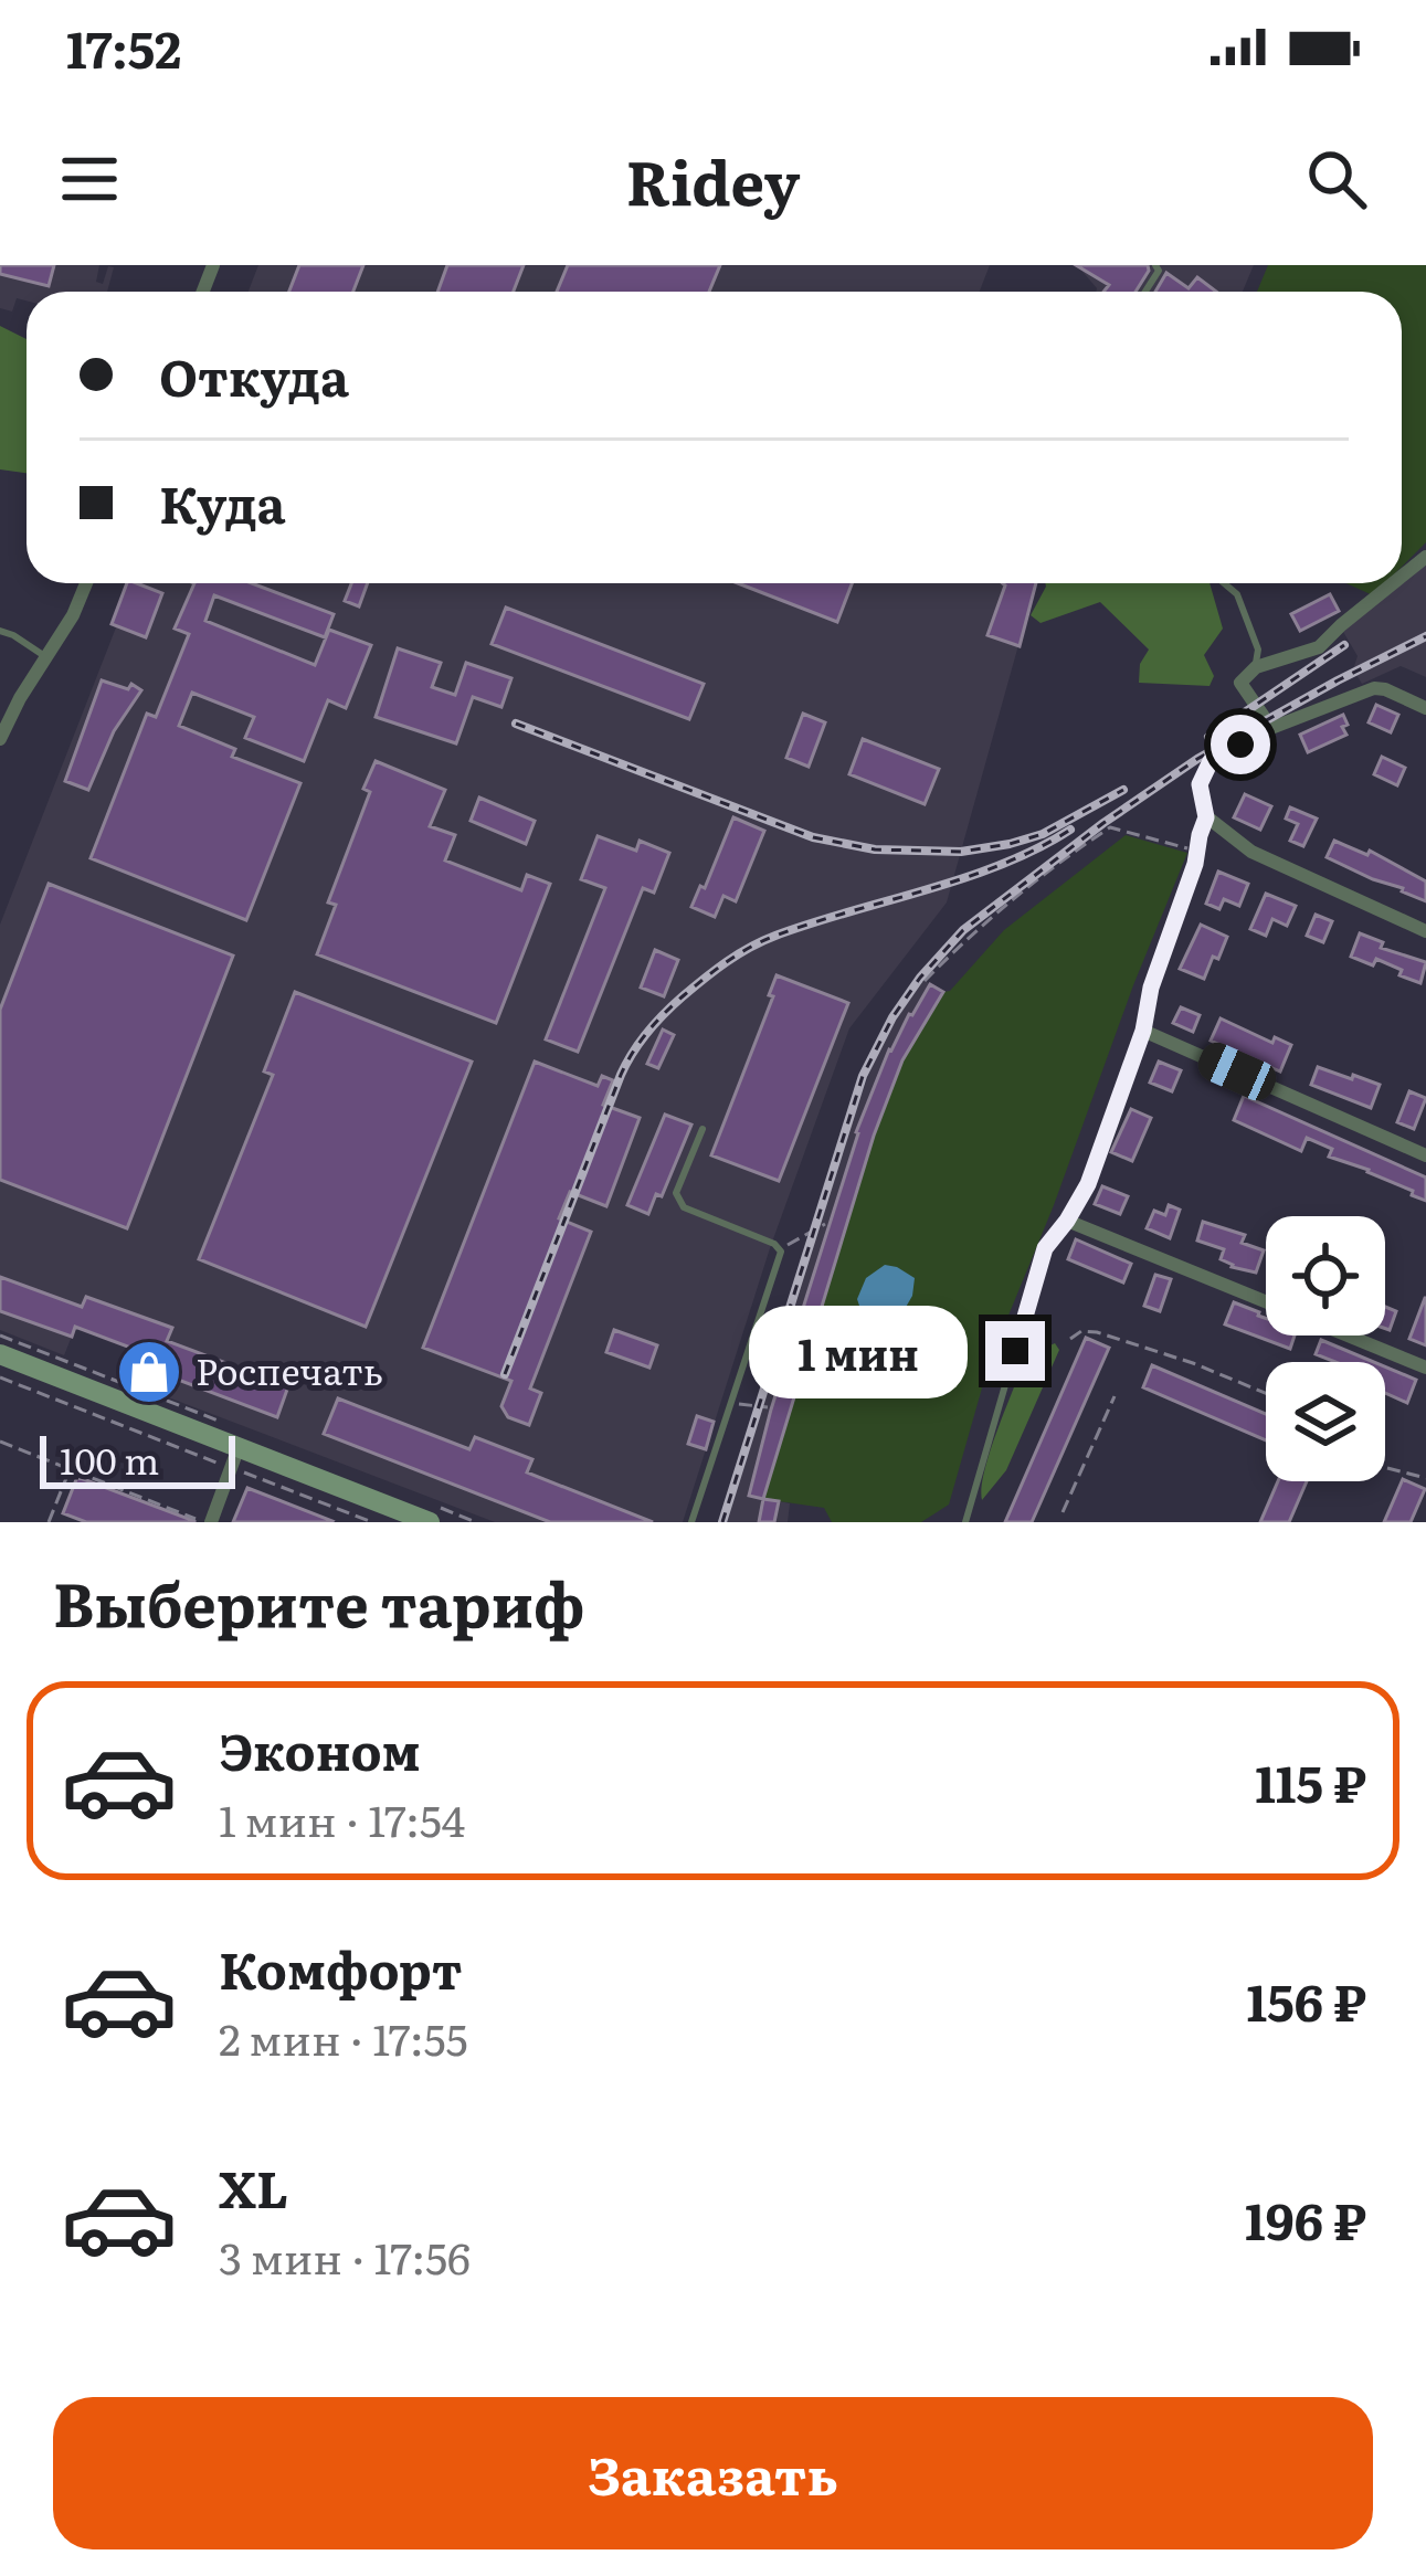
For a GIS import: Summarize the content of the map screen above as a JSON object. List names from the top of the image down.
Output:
{
  "places": {
    "shop": ["Роспечать"]
  },
  "scale_bar": "100 m",
  "page": {
    "status": "17:52",
    "header": "Ridey",
    "banner": ["Откуда", "Куда"],
    "bubble": "1 мин",
    "scale": "100 m",
    "heading": "Выберите тариф",
    "list": [
      {
        "name": "Эконом",
        "note": "1 мин · 17:54",
        "value": "115 ₽"
      },
      {
        "name": "Комфорт",
        "note": "2 мин · 17:55",
        "value": "156 ₽"
      },
      {
        "name": "XL",
        "note": "3 мин · 17:56",
        "value": "196 ₽"
      }
    ],
    "buttons": "Заказать"
  }
}
